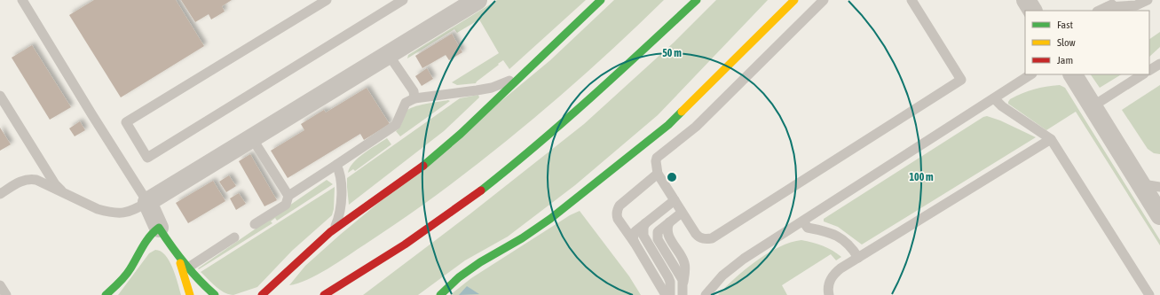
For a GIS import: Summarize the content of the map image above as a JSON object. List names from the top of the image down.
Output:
{
  "legend": ["Fast", "Slow", "Jam"],
  "rings": ["50 m", "100 m"]
}
